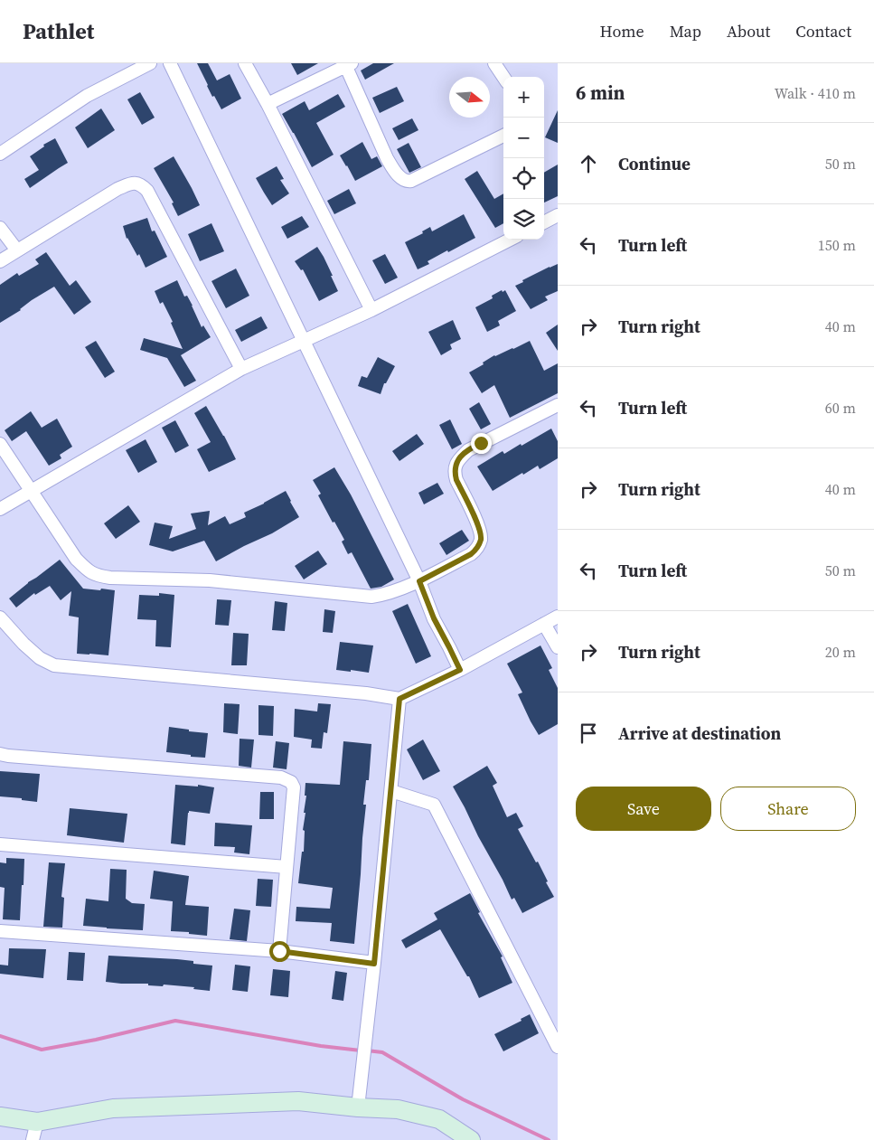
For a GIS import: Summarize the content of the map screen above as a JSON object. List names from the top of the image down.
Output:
{
  "north": "right",
  "page": {
    "header": "Pathlet",
    "nav": [
      "Home",
      "Map",
      "About",
      "Contact"
    ],
    "heading": ["6 min", "Walk · 410 m"],
    "map_buttons": ["+", "−"],
    "list": [
      ["Continue", "50 m"],
      ["Turn left", "150 m"],
      ["Turn right", "40 m"],
      ["Turn left", "60 m"],
      ["Turn right", "40 m"],
      ["Turn left", "50 m"],
      ["Turn right", "20 m"],
      "Arrive at destination"
    ],
    "buttons": ["Save", "Share"]
  }
}
